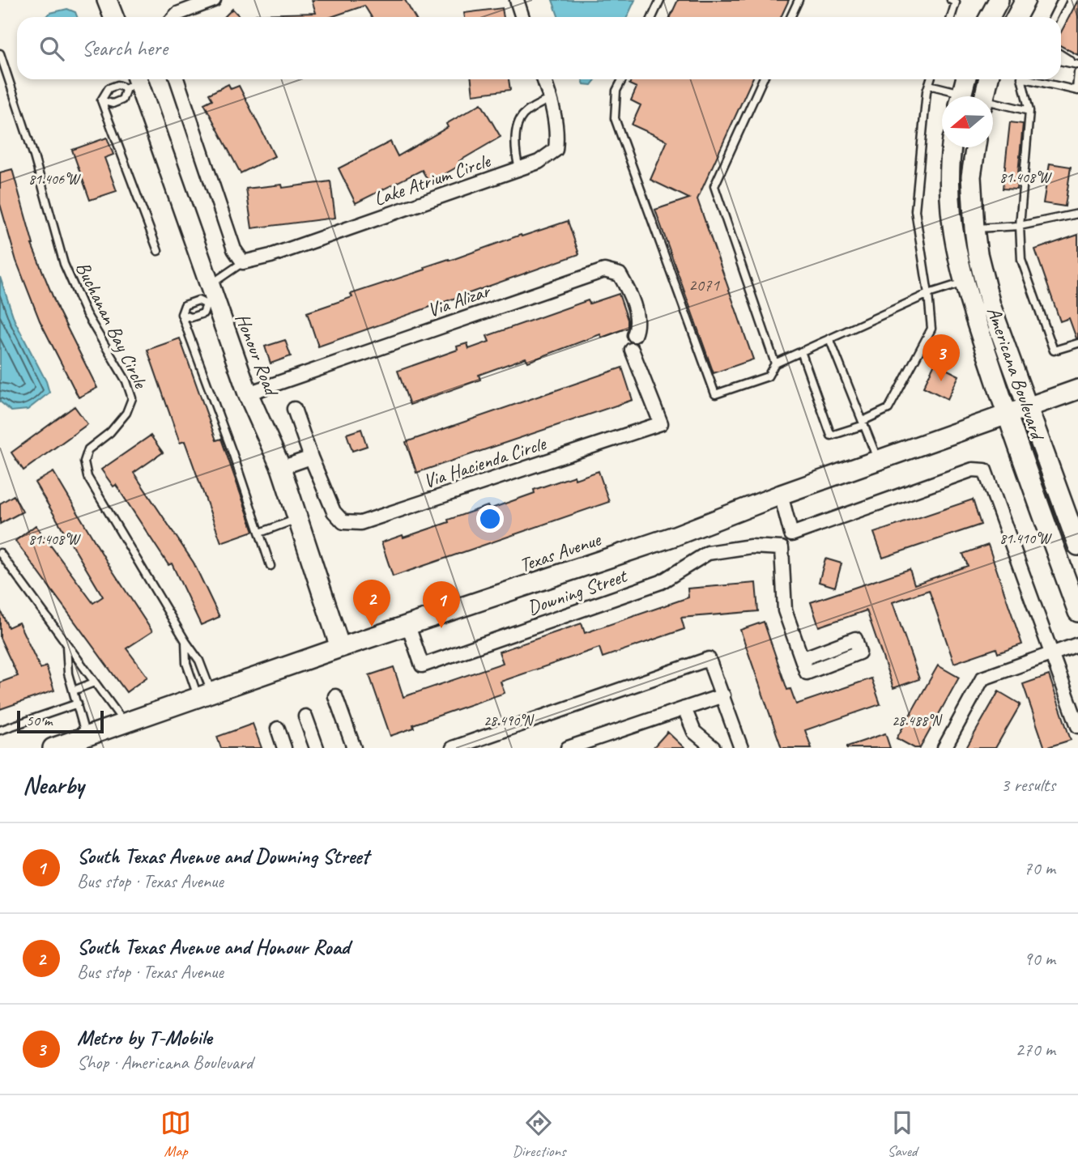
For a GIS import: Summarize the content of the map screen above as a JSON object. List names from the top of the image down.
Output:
{
  "streets": {
    "street": [
      "Lake Atrium Circle",
      "Via Alizar",
      "Honour Road",
      "Americana Boulevard",
      "Via Hacienda Circle",
      "Texas Avenue",
      "Downing Street"
    ],
    "lane": ["Buchanan Bay Circle"]
  },
  "crossings": [
    ["Lake Atrium Circle", "Honour Road"],
    ["Via Alizar", "Honour Road"],
    ["Buchanan Bay Circle", "Texas Avenue"],
    ["Honour Road", "Texas Avenue"],
    ["Americana Boulevard", "Texas Avenue"],
    ["Texas Avenue", "Downing Street"]
  ],
  "house_numbers": ["2071"],
  "scale_bar": "50 m",
  "north": "left",
  "page": {
    "search": "Search here",
    "pins": ["3", "2", "1"],
    "scale": "50 m",
    "heading": ["Nearby", "3 results"],
    "list": [
      {
        "mark": "1",
        "name": "South Texas Avenue and Downing Street",
        "note": "Bus stop · Texas Avenue",
        "value": "70 m"
      },
      {
        "mark": "2",
        "name": "South Texas Avenue and Honour Road",
        "note": "Bus stop · Texas Avenue",
        "value": "90 m"
      },
      {
        "mark": "3",
        "name": "Metro by T-Mobile",
        "note": "Shop · Americana Boulevard",
        "value": "270 m"
      }
    ],
    "nav": ["Map", "Directions", "Saved"]
  },
  "coordinates": [
    "81.408°W",
    "81.406°W",
    "81.410°W",
    "28.490°N",
    "28.488°N"
  ]
}
